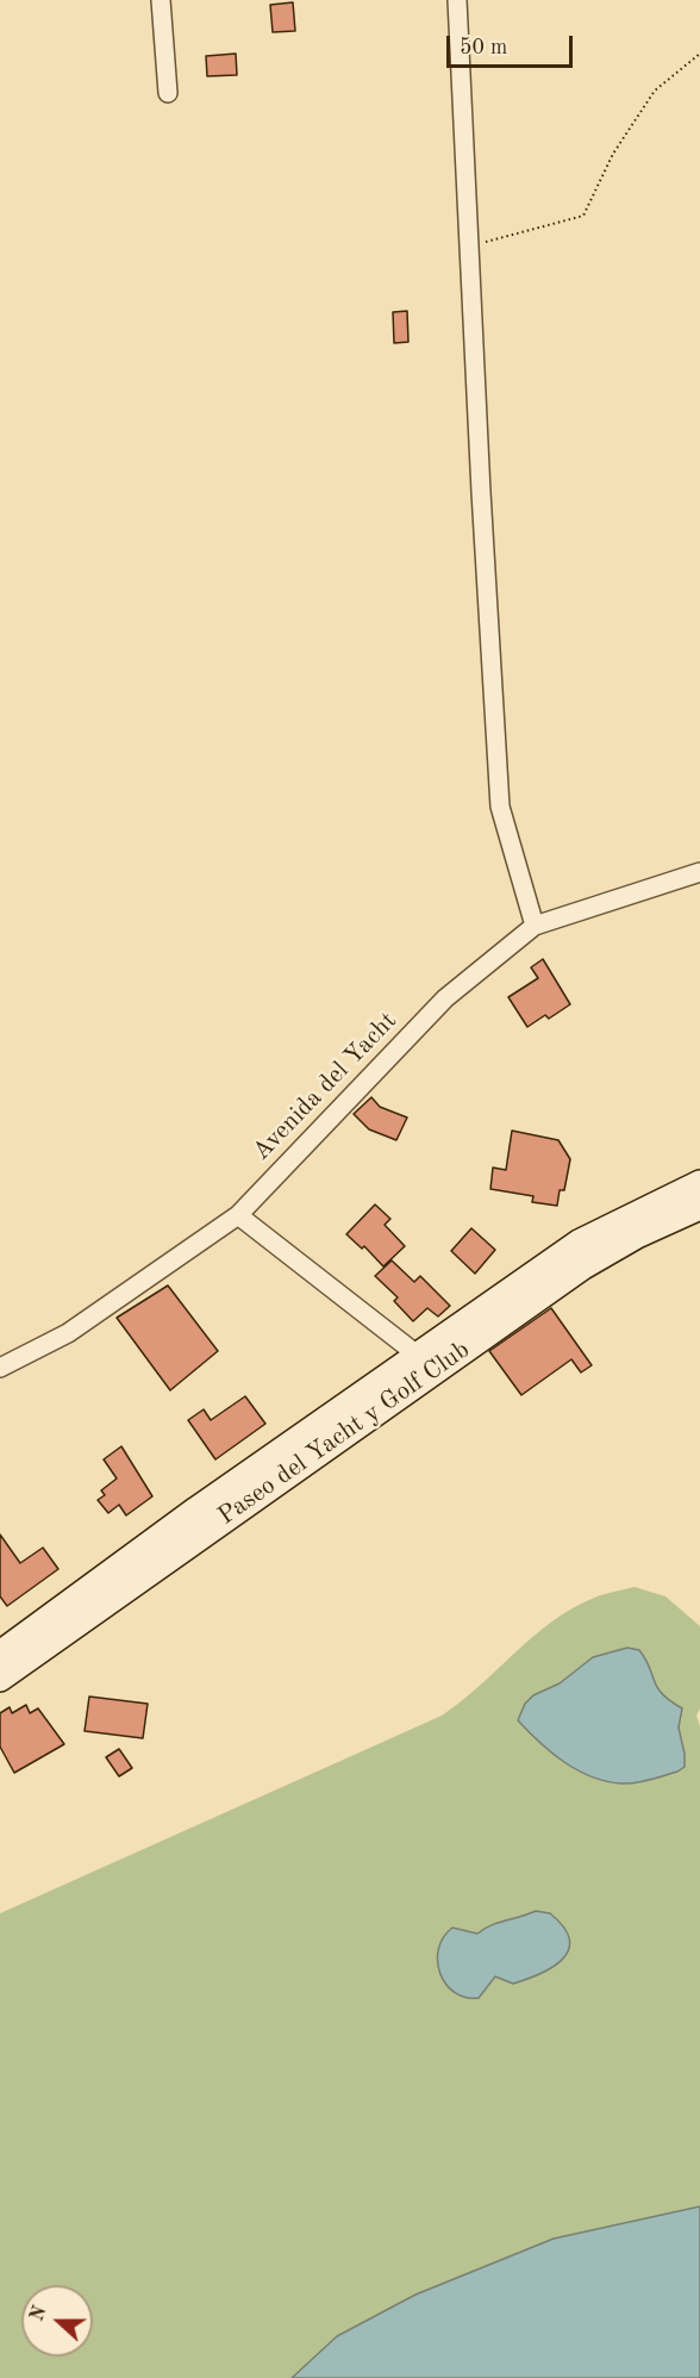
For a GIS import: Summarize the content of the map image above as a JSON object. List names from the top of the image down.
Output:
{
  "streets": {
    "main road": ["Paseo del Yacht y Golf Club"],
    "street": ["Avenida del Yacht"]
  },
  "scale_bar": "50 m",
  "north": "left"
}
